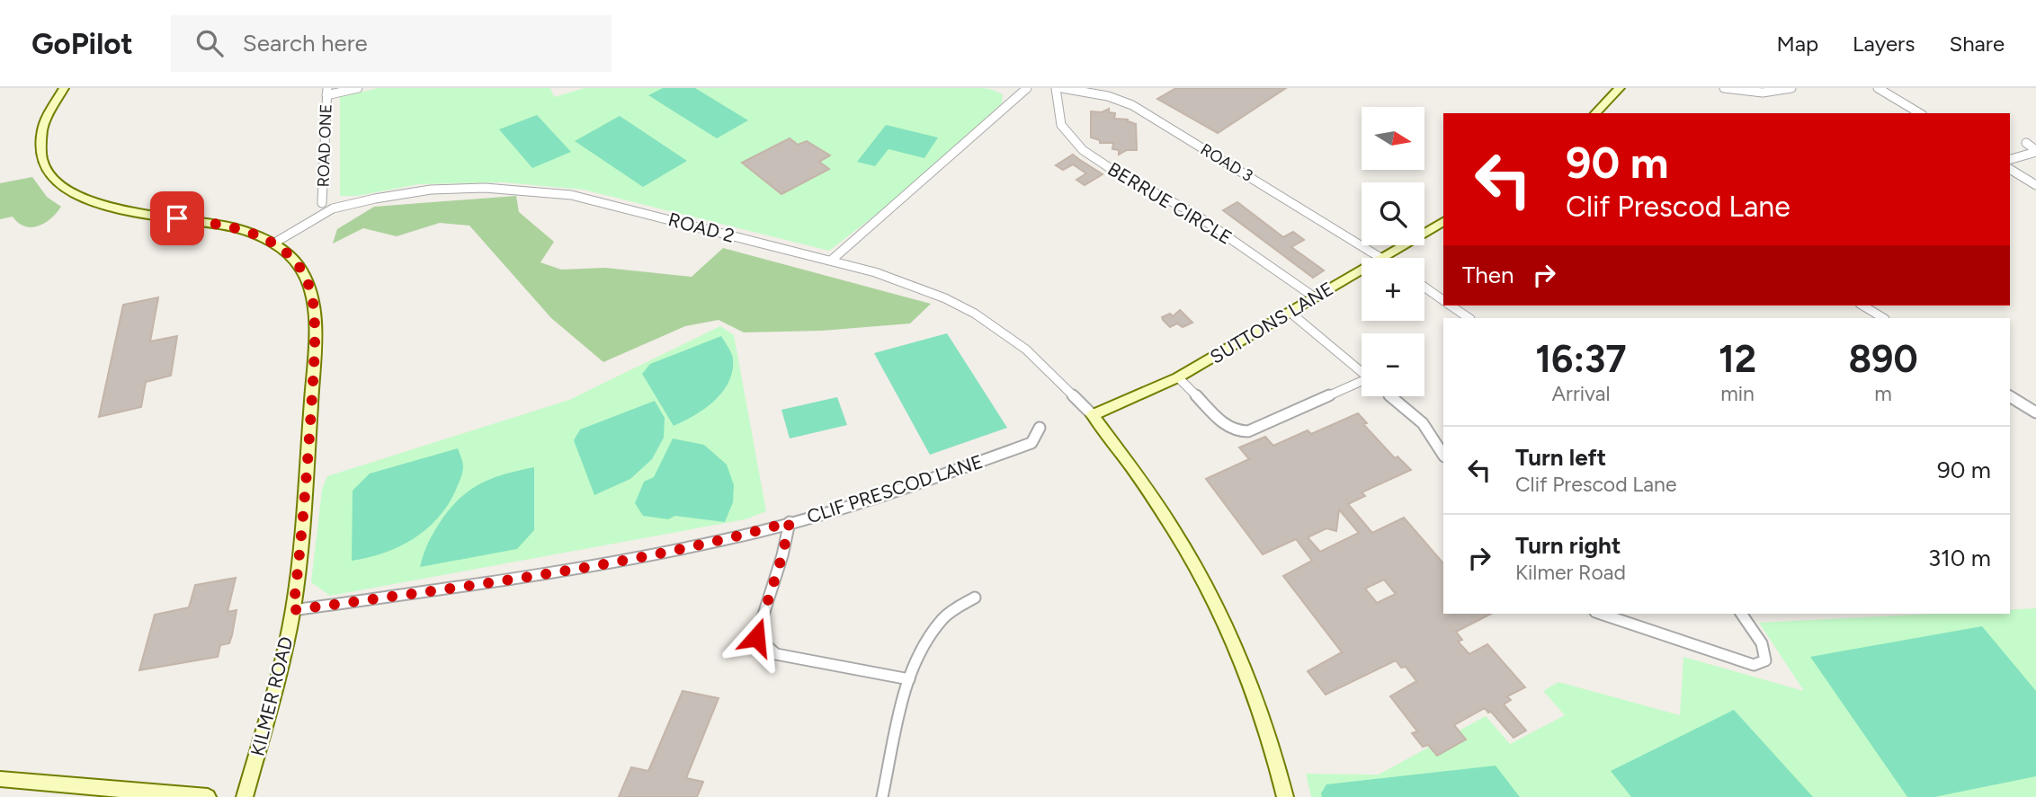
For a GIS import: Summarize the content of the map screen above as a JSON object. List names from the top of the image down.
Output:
{
  "streets": {
    "street": [
      "ROAD ONE",
      "ROAD 3",
      "BERRUE CIRCLE",
      "ROAD 2",
      "SUTTONS LANE",
      "CLIF PRESCOD LANE",
      "KILMER ROAD"
    ]
  },
  "crossings": [
    ["ROAD 3", "SUTTONS LANE"],
    ["BERRUE CIRCLE", "SUTTONS LANE"],
    ["ROAD 2", "SUTTONS LANE"],
    ["ROAD 2", "KILMER ROAD"],
    ["CLIF PRESCOD LANE", "KILMER ROAD"]
  ],
  "north": "right",
  "page": {
    "header": "GoPilot",
    "search": "Search here",
    "nav": ["Map", "Layers", "Share"],
    "map_buttons": ["+", "−"],
    "turn": ["90 m", "Clif Prescod Lane"],
    "then": "Then",
    "eta": [
      "16:37",
      "Arrival",
      "12",
      "min",
      "890",
      "m"
    ],
    "list": [
      {
        "name": "Turn left",
        "note": "Clif Prescod Lane",
        "value": "90 m"
      },
      {
        "name": "Turn right",
        "note": "Kilmer Road",
        "value": "310 m"
      }
    ]
  }
}
